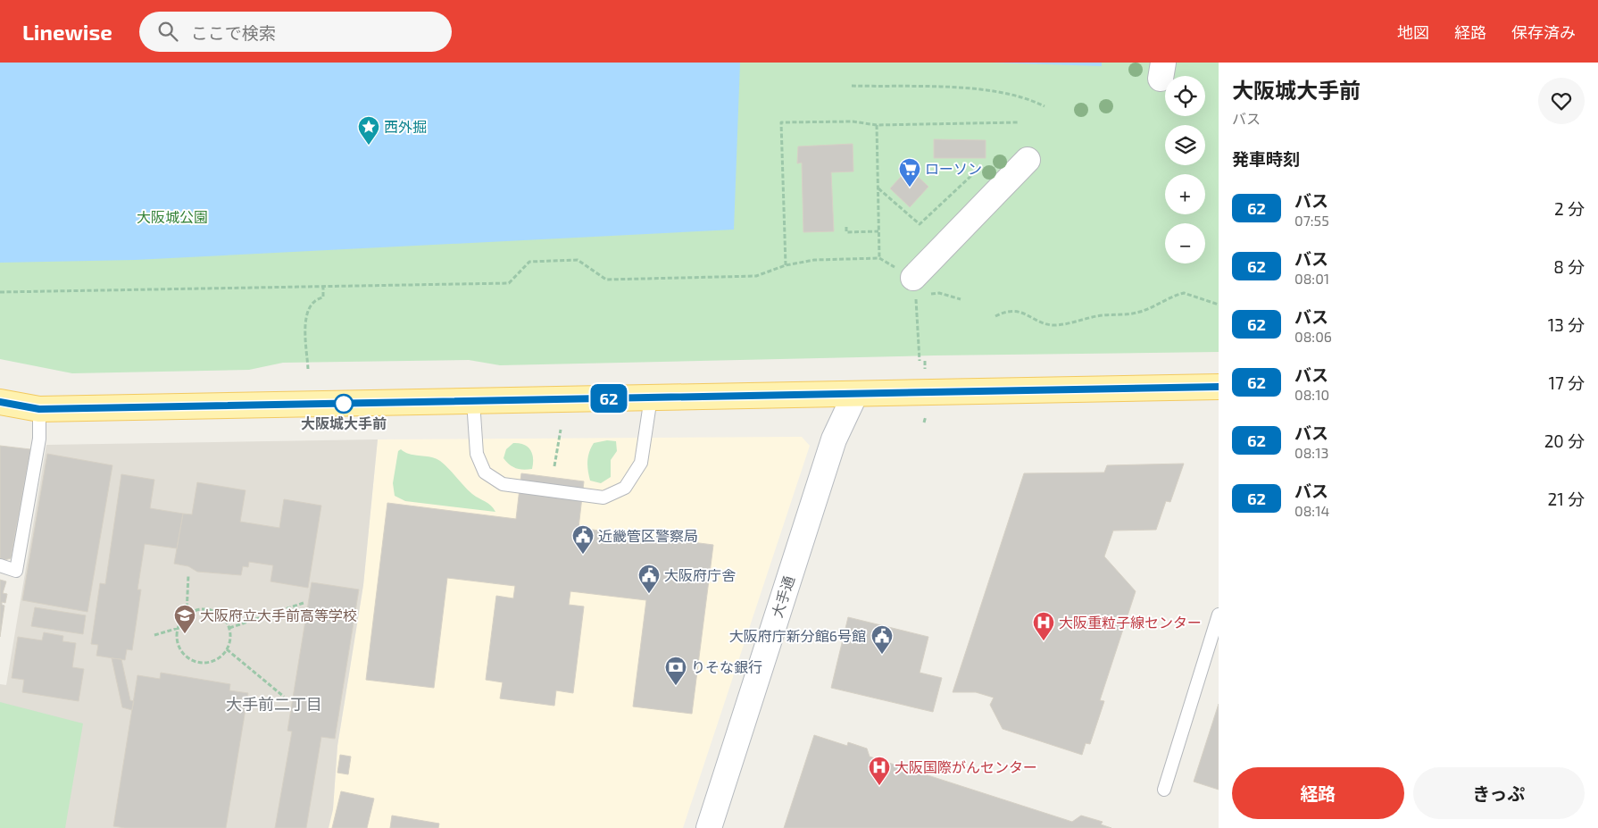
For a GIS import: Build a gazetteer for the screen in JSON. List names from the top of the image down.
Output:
{
  "streets": {
    "street": ["大手通"]
  },
  "districts": ["大手前二丁目"],
  "parks": ["大阪城公園"],
  "places": {
    "place": ["西外掘"],
    "supermarket": ["ローソン"],
    "other": ["大阪城大手前"],
    "public building": ["近畿管区警察局", "大阪府庁舎", "大阪府庁新分館6号館"],
    "school or university": ["大阪府立大手前高等学校"],
    "hospital": ["大阪重粒子線センター", "大阪国際がんセンター"],
    "bank": ["りそな銀行"]
  },
  "lines": ["bus line 62"],
  "page": {
    "header": "Linewise",
    "search": "ここで検索",
    "nav": ["地図", "経路", "保存済み"],
    "on_map": "62",
    "heading": [
      ["大阪城大手前", "バス"],
      "発車時刻"
    ],
    "map_buttons": ["+", "−"],
    "list": [
      {
        "mark": "62",
        "name": "バス",
        "note": "07:55",
        "value": "2 分"
      },
      {
        "mark": "62",
        "name": "バス",
        "note": "08:01",
        "value": "8 分"
      },
      {
        "mark": "62",
        "name": "バス",
        "note": "08:06",
        "value": "13 分"
      },
      {
        "mark": "62",
        "name": "バス",
        "note": "08:10",
        "value": "17 分"
      },
      {
        "mark": "62",
        "name": "バス",
        "note": "08:13",
        "value": "20 分"
      },
      {
        "mark": "62",
        "name": "バス",
        "note": "08:14",
        "value": "21 分"
      }
    ],
    "buttons": ["経路", "きっぷ"]
  }
}
